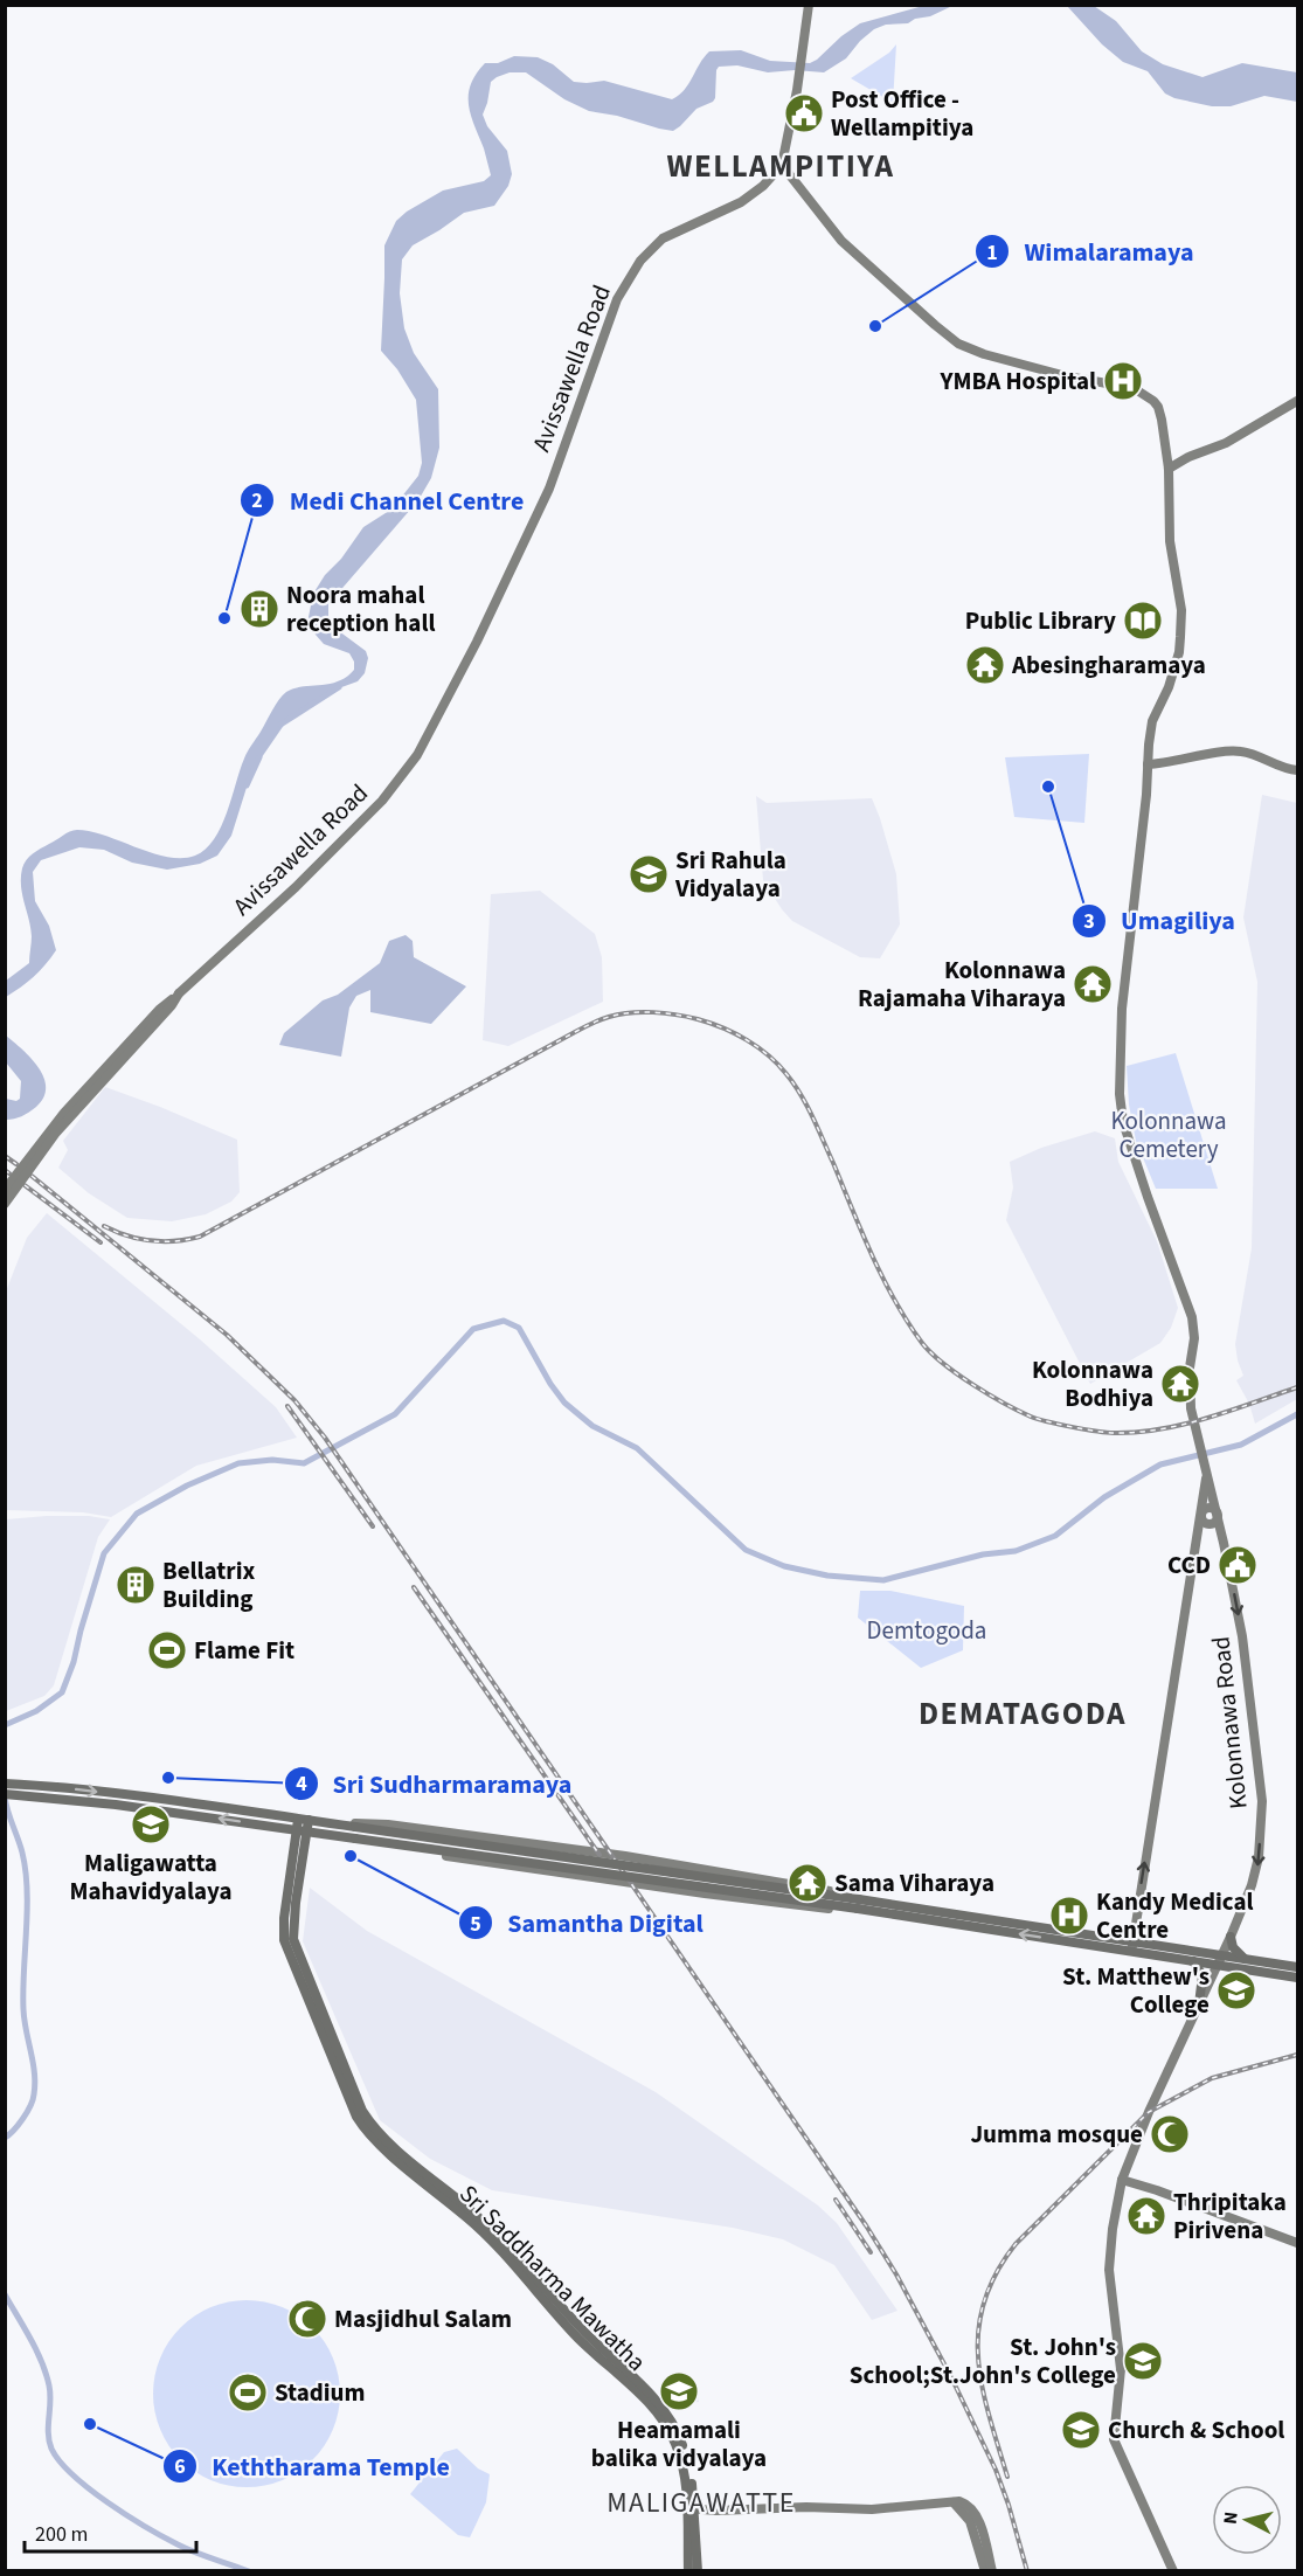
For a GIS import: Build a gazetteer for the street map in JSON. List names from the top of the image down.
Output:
{
  "streets": {
    "highway": ["Sri Saddharma Mawatha"],
    "main road": ["Avissawella Road", "Kolonnawa Road"]
  },
  "crossings": [
    ["Avissawella Road", "Kolonnawa Road"]
  ],
  "districts": ["WELLAMPITIYA", "DEMATAGODA", "MALIGAWATTE"],
  "parks": ["Kolonnawa Cemetery", "Demtogoda"],
  "places": {
    "public building": ["Post Office - Wellampitiya", "CCD"],
    "other": [
      "Wimalaramaya",
      "Medi Channel Centre",
      "Umagiliya",
      "Sri Sudharmaramaya",
      "Samantha Digital",
      "Keththarama Temple"
    ],
    "hospital": ["YMBA Hospital", "Kandy Medical Centre"],
    "building": ["Noora mahal reception hall", "Bellatrix Building"],
    "library": ["Public Library"],
    "temple": [
      "Abesingharamaya",
      "Kolonnawa Rajamaha Viharaya",
      "Kolonnawa Bodhiya",
      "Sama Viharaya",
      "Thripitaka Pirivena"
    ],
    "school or university": [
      "Sri Rahula Vidyalaya",
      "Maligawatta Mahavidyalaya",
      "St. Matthew's College",
      "St. John's School;St.John's College",
      "Heamamali balika vidyalaya",
      "Church & School"
    ],
    "sports": ["Flame Fit", "Stadium"],
    "mosque": ["Jumma mosque", "Masjidhul Salam"]
  },
  "scale_bar": "200 m",
  "north": "left"
}
